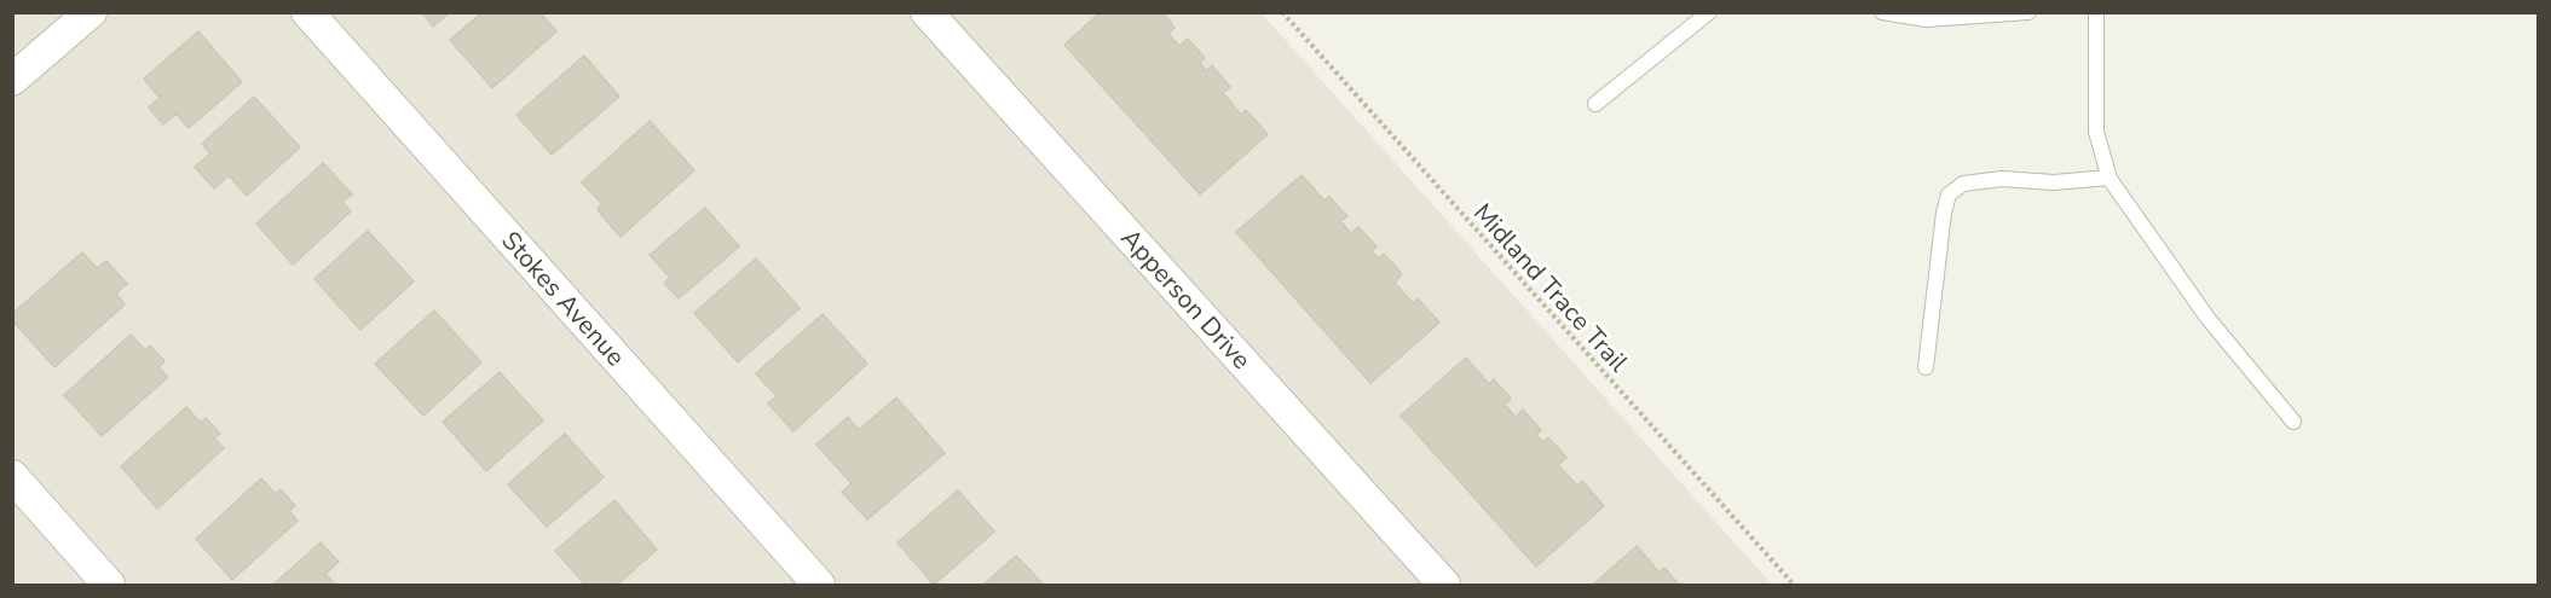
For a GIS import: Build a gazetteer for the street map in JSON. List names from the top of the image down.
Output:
{
  "streets": {
    "street": ["Stokes Avenue", "Apperson Drive"],
    "path": ["Midland Trace Trail"]
  }
}
